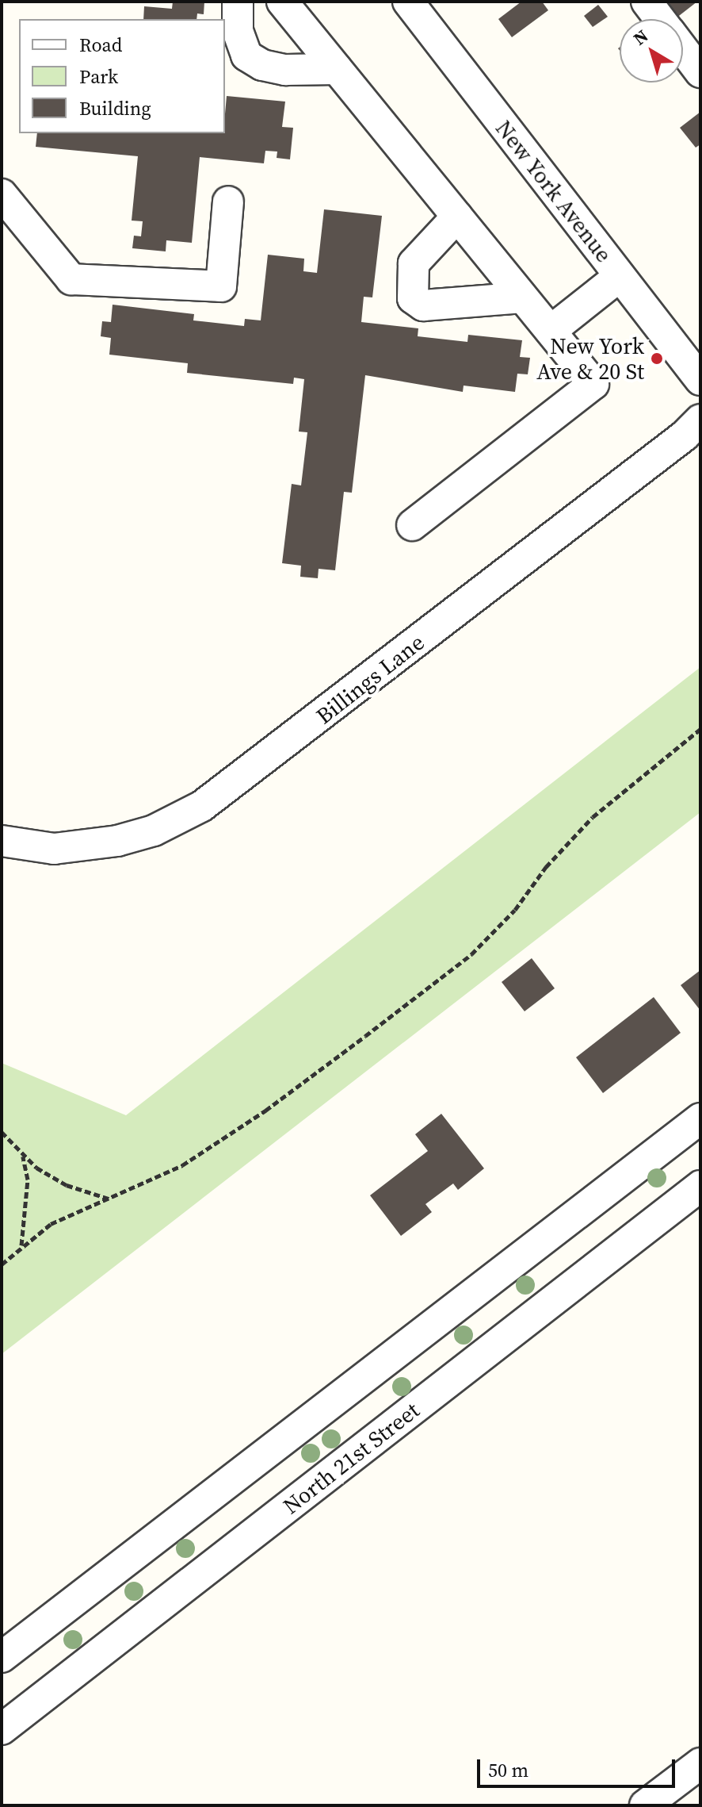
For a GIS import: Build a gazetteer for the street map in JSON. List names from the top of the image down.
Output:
{
  "streets": {
    "street": ["New York Avenue", "Billings Lane", "North 21st Street"]
  },
  "places": ["New York Ave & 20 St"],
  "legend": ["Road", "Park", "Building"],
  "scale_bar": "50 m",
  "north": "top left"
}
